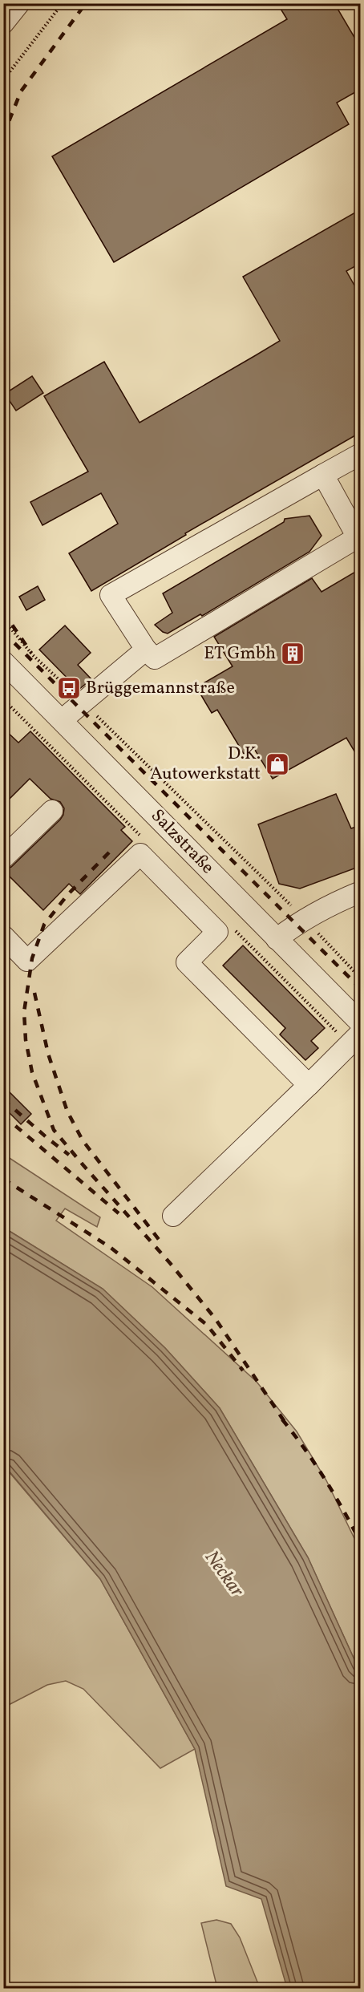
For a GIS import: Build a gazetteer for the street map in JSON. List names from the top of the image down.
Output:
{
  "streets": {
    "street": ["Salzstraße"]
  },
  "water": ["Neckar"],
  "places": {
    "building": ["ET Gmbh"],
    "bus stop": ["Brüggemannstraße"],
    "shop": ["D.K. Autowerkstatt"]
  }
}
